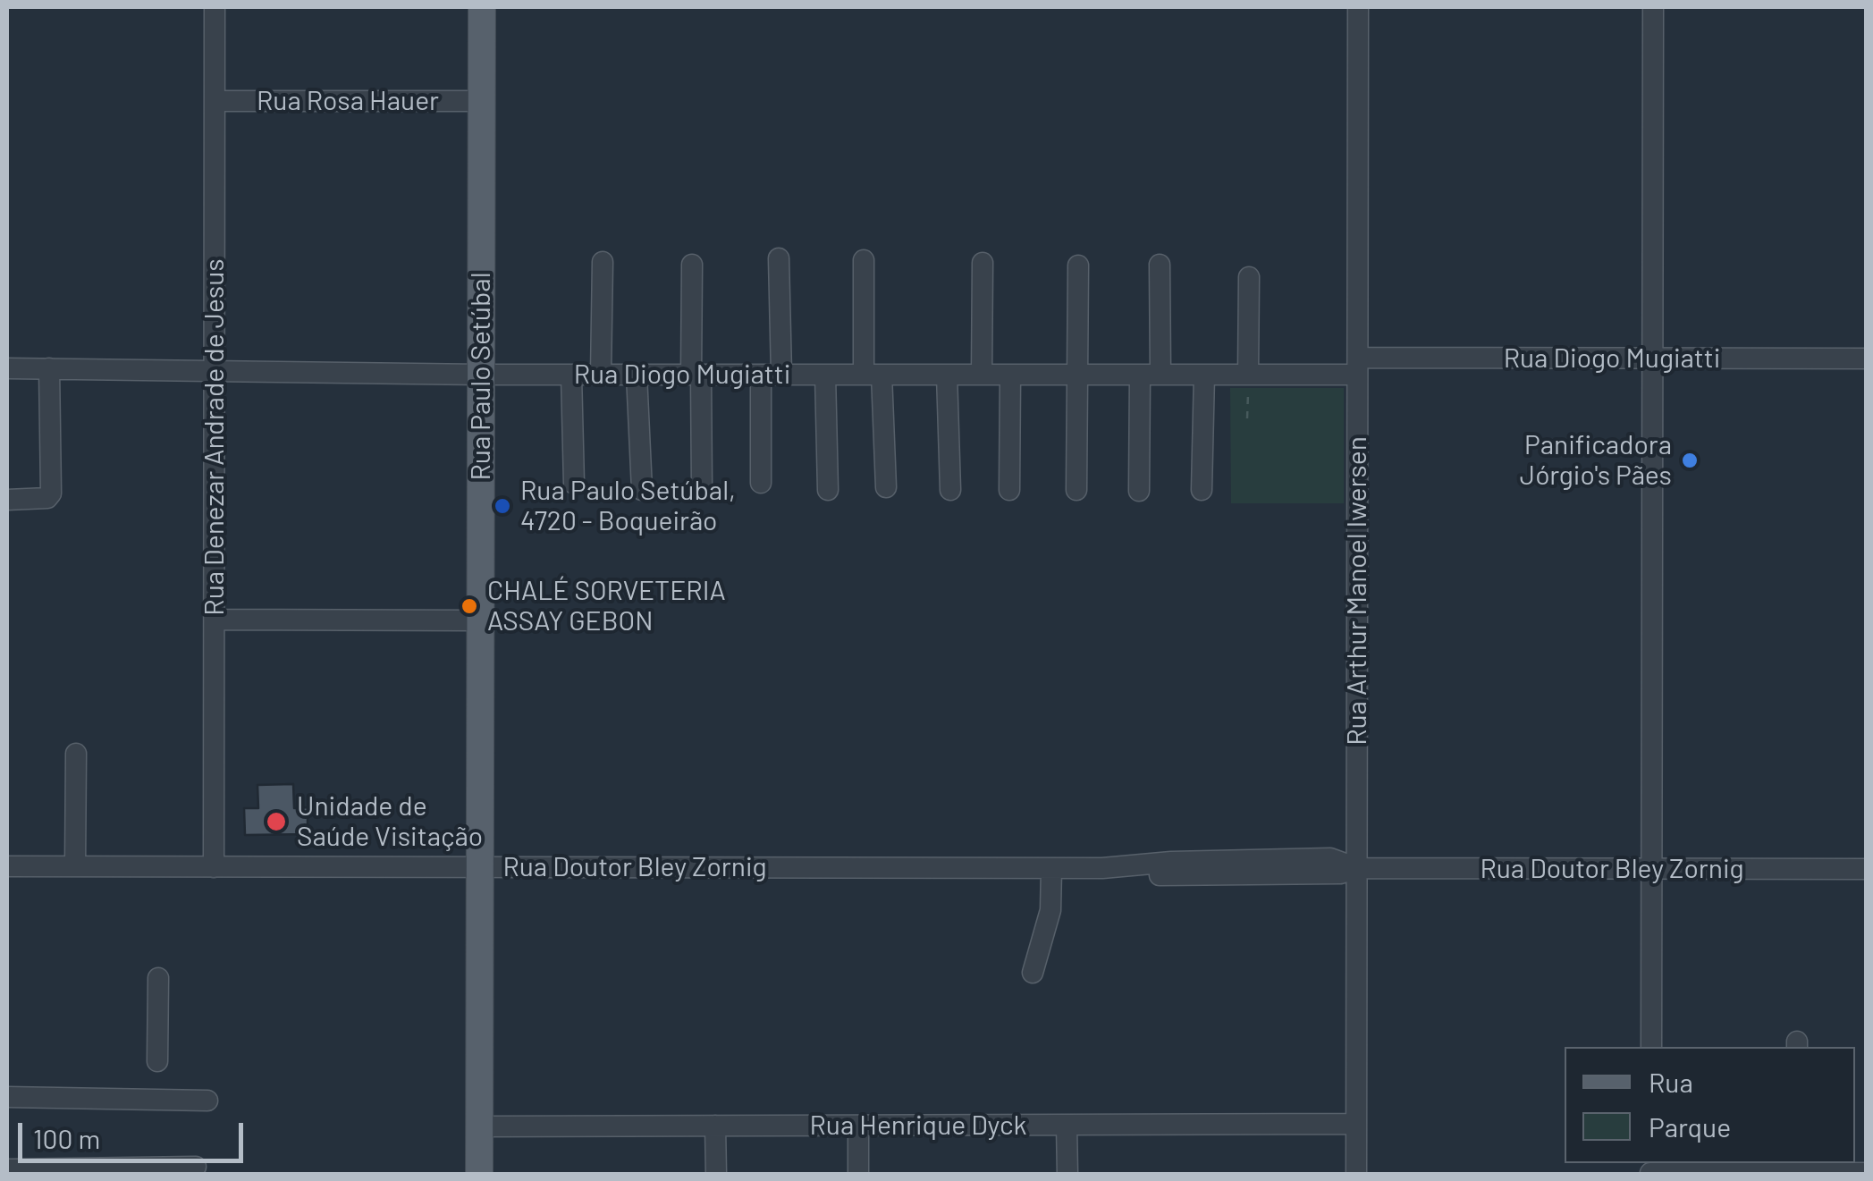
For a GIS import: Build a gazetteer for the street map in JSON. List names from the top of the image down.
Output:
{
  "streets": {
    "main road": ["Rua Paulo Setúbal"],
    "street": [
      "Rua Rosa Hauer",
      "Rua Diogo Mugiatti",
      "Rua Denezar Andrade de Jesus",
      "Rua Arthur Manoel Iwersen",
      "Rua Doutor Bley Zornig",
      "Rua Henrique Dyck"
    ]
  },
  "crossings": [
    ["Rua Rosa Hauer", "Rua Paulo Setúbal"],
    ["Rua Rosa Hauer", "Rua Denezar Andrade de Jesus"],
    ["Rua Diogo Mugiatti", "Rua Paulo Setúbal"],
    ["Rua Diogo Mugiatti", "Rua Denezar Andrade de Jesus"],
    ["Rua Diogo Mugiatti", "Rua Arthur Manoel Iwersen"],
    ["Rua Paulo Setúbal", "Rua Doutor Bley Zornig"],
    ["Rua Paulo Setúbal", "Rua Henrique Dyck"],
    ["Rua Denezar Andrade de Jesus", "Rua Doutor Bley Zornig"],
    ["Rua Arthur Manoel Iwersen", "Rua Doutor Bley Zornig"],
    ["Rua Arthur Manoel Iwersen", "Rua Henrique Dyck"]
  ],
  "places": [
    "Panificadora Jórgio's Pães",
    "Rua Paulo Setúbal, 4720 - Boqueirão",
    "CHALÉ SORVETERIA ASSAY GEBON",
    "Unidade de Saúde Visitação"
  ],
  "legend": ["Rua", "Parque"],
  "scale_bar": "100 m"
}
